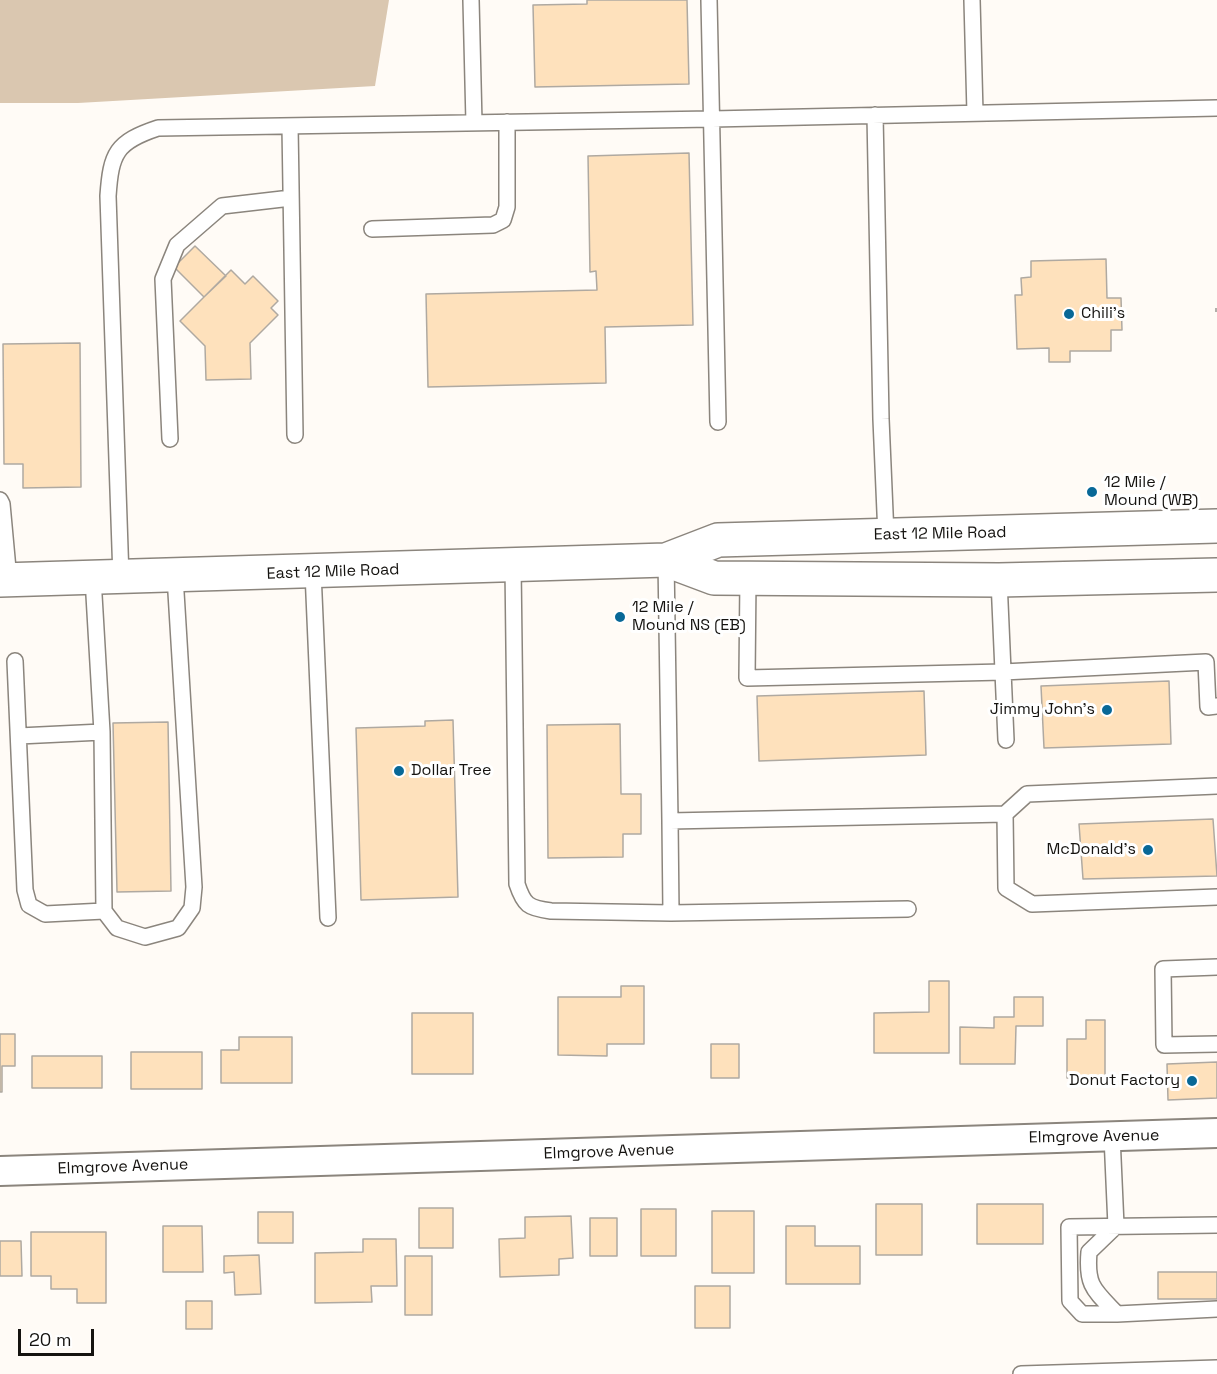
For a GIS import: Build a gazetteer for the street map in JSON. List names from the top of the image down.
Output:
{
  "streets": {
    "main road": ["East 12 Mile Road"],
    "street": ["Elmgrove Avenue"]
  },
  "places": [
    "Chili's",
    "12 Mile / Mound (WB)",
    "12 Mile / Mound NS (EB)",
    "Jimmy John's",
    "Dollar Tree",
    "McDonald's",
    "Donut Factory"
  ],
  "scale_bar": "20 m"
}
